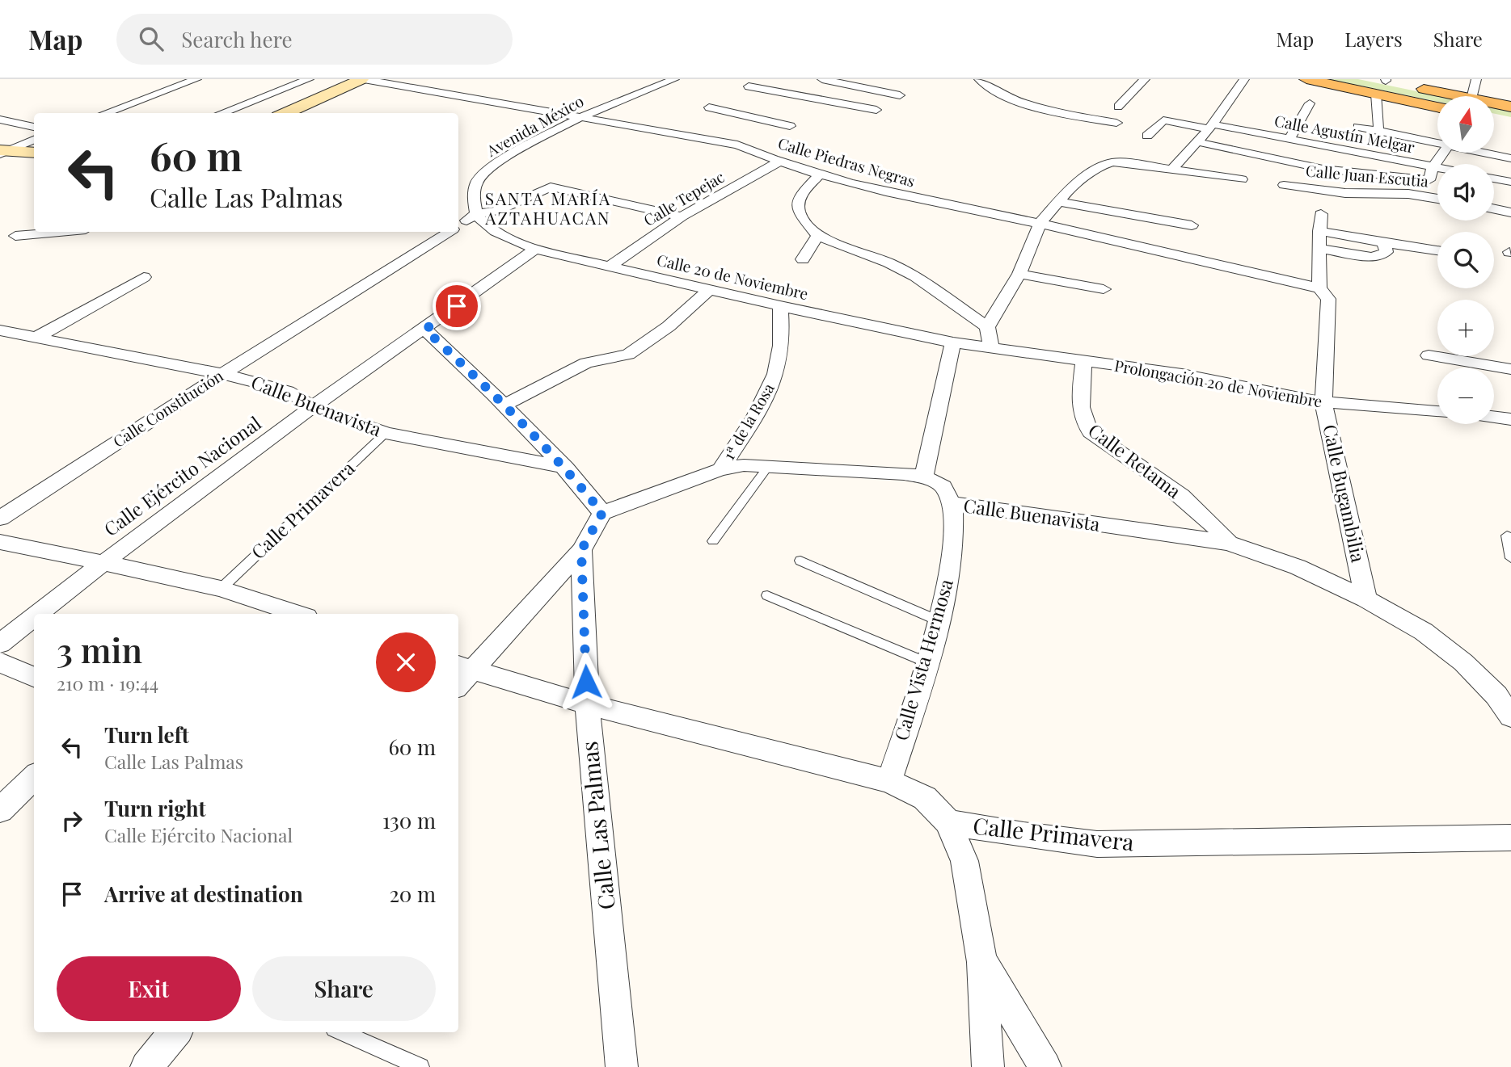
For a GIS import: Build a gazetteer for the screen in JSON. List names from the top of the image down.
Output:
{
  "streets": {
    "street": [
      "Avenida México",
      "Calle Agustín Melgar",
      "Calle Piedras Negras",
      "Calle Juan Escutia",
      "Calle Tepejac",
      "Calle 20 de Noviembre",
      "Prolongación 20 de Noviembre",
      "Calle Buenavista",
      "Calle Constitución",
      "1ª de la Rosa",
      "Calle Retama",
      "Calle Ejército Nacional",
      "Calle Bugambilia",
      "Calle Primavera",
      "Calle Vista Hermosa",
      "Calle Las Palmas"
    ]
  },
  "crossings": [
    ["Avenida México", "Calle Piedras Negras"],
    ["Avenida México", "Calle 20 de Noviembre"],
    ["Avenida México", "Calle Constitución"],
    ["Calle Piedras Negras", "Calle Tepejac"],
    ["Calle Piedras Negras", "Calle Bugambilia"],
    ["Calle Tepejac", "Calle 20 de Noviembre"],
    ["Calle Tepejac", "Calle Constitución"],
    ["Calle 20 de Noviembre", "Prolongación 20 de Noviembre"],
    ["Calle 20 de Noviembre", "Calle Constitución"],
    ["Calle 20 de Noviembre", "1ª de la Rosa"],
    ["Calle 20 de Noviembre", "Calle Ejército Nacional"],
    ["Prolongación 20 de Noviembre", "Calle Retama"],
    ["Prolongación 20 de Noviembre", "Calle Bugambilia"],
    ["Calle Buenavista", "Calle Constitución"],
    ["Calle Buenavista", "1ª de la Rosa"],
    ["Calle Buenavista", "Calle Retama"],
    ["Calle Buenavista", "Calle Ejército Nacional"],
    ["Calle Buenavista", "Calle Bugambilia"],
    ["Calle Buenavista", "Calle Primavera"],
    ["Calle Buenavista", "Calle Vista Hermosa"],
    ["Calle Primavera", "Calle Vista Hermosa"],
    ["Calle Primavera", "Calle Las Palmas"]
  ],
  "districts": ["SANTA MARÍA AZTAHUACAN"],
  "north": "top",
  "page": {
    "header": "Map",
    "search": "Search here",
    "nav": ["Map", "Layers", "Share"],
    "map_buttons": ["+", "−"],
    "turn": ["60 m", "Calle Las Palmas"],
    "heading": ["3 min", "210 m · 19:44"],
    "list": [
      {
        "name": "Turn left",
        "note": "Calle Las Palmas",
        "value": "60 m"
      },
      {
        "name": "Turn right",
        "note": "Calle Ejército Nacional",
        "value": "130 m"
      },
      {
        "name": "Arrive at destination",
        "value": "20 m"
      }
    ],
    "buttons": ["Exit", "Share"]
  }
}
